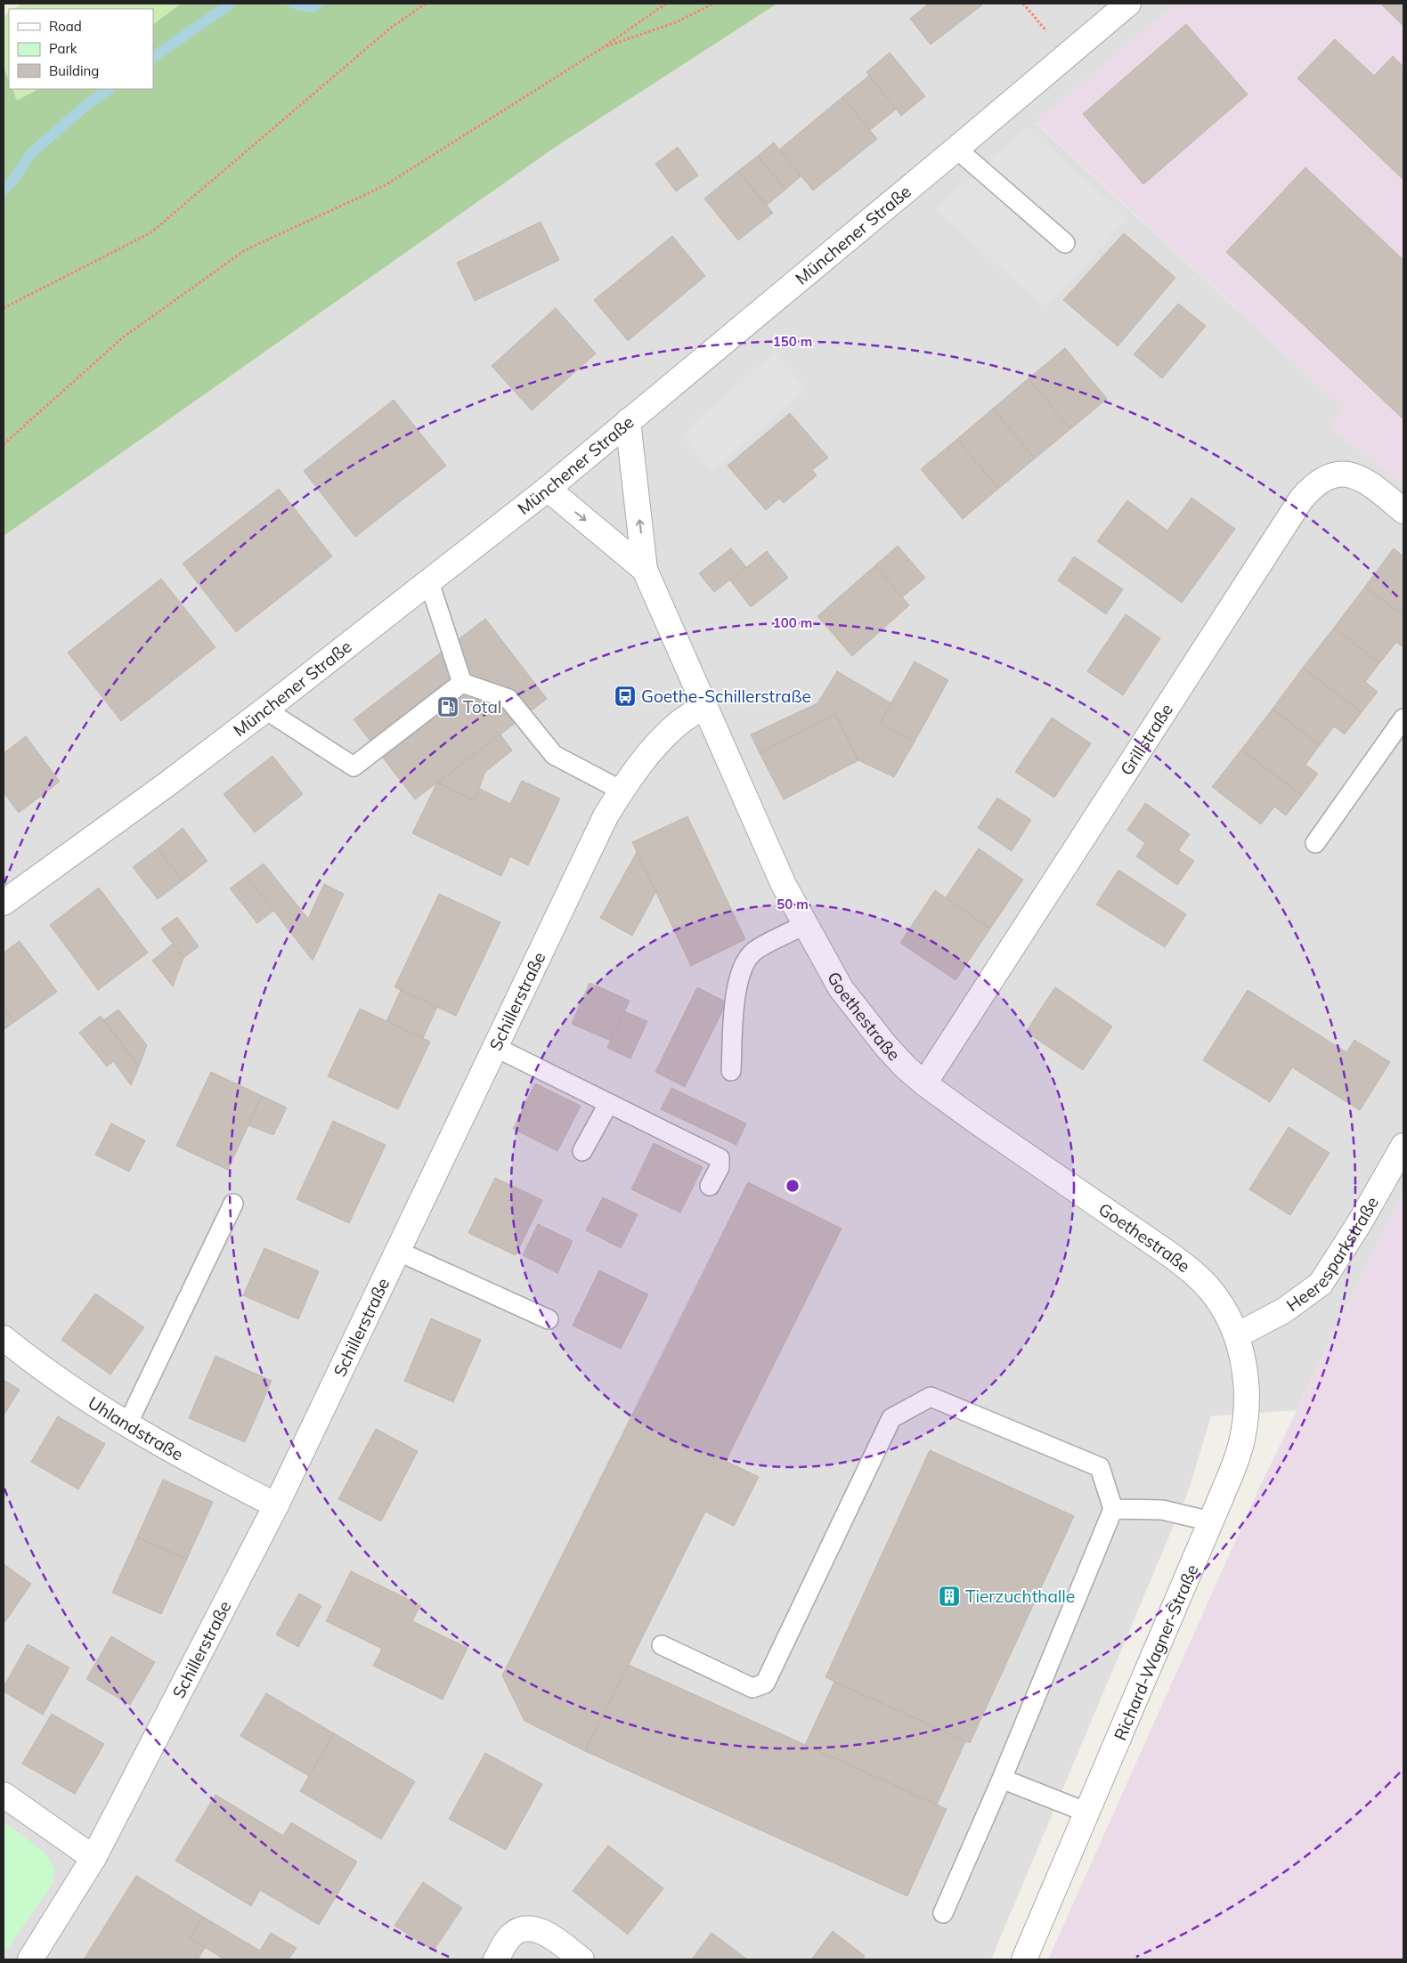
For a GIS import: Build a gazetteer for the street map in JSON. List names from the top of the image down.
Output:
{
  "streets": {
    "street": [
      "Münchener Straße",
      "Grillstraße",
      "Schillerstraße",
      "Goethestraße",
      "Heeresparkstraße",
      "Uhlandstraße",
      "Richard-Wagner-Straße"
    ]
  },
  "crossings": [
    ["Münchener Straße", "Goethestraße"],
    ["Grillstraße", "Goethestraße"],
    ["Schillerstraße", "Goethestraße"],
    ["Schillerstraße", "Uhlandstraße"],
    ["Goethestraße", "Heeresparkstraße"],
    ["Goethestraße", "Richard-Wagner-Straße"],
    ["Heeresparkstraße", "Richard-Wagner-Straße"]
  ],
  "places": {
    "bus stop": ["Goethe-Schillerstraße"],
    "fuel station": ["Total"],
    "building": ["Tierzuchthalle"]
  },
  "legend": ["Road", "Park", "Building"],
  "rings": ["150 m", "100 m", "50 m"]
}
